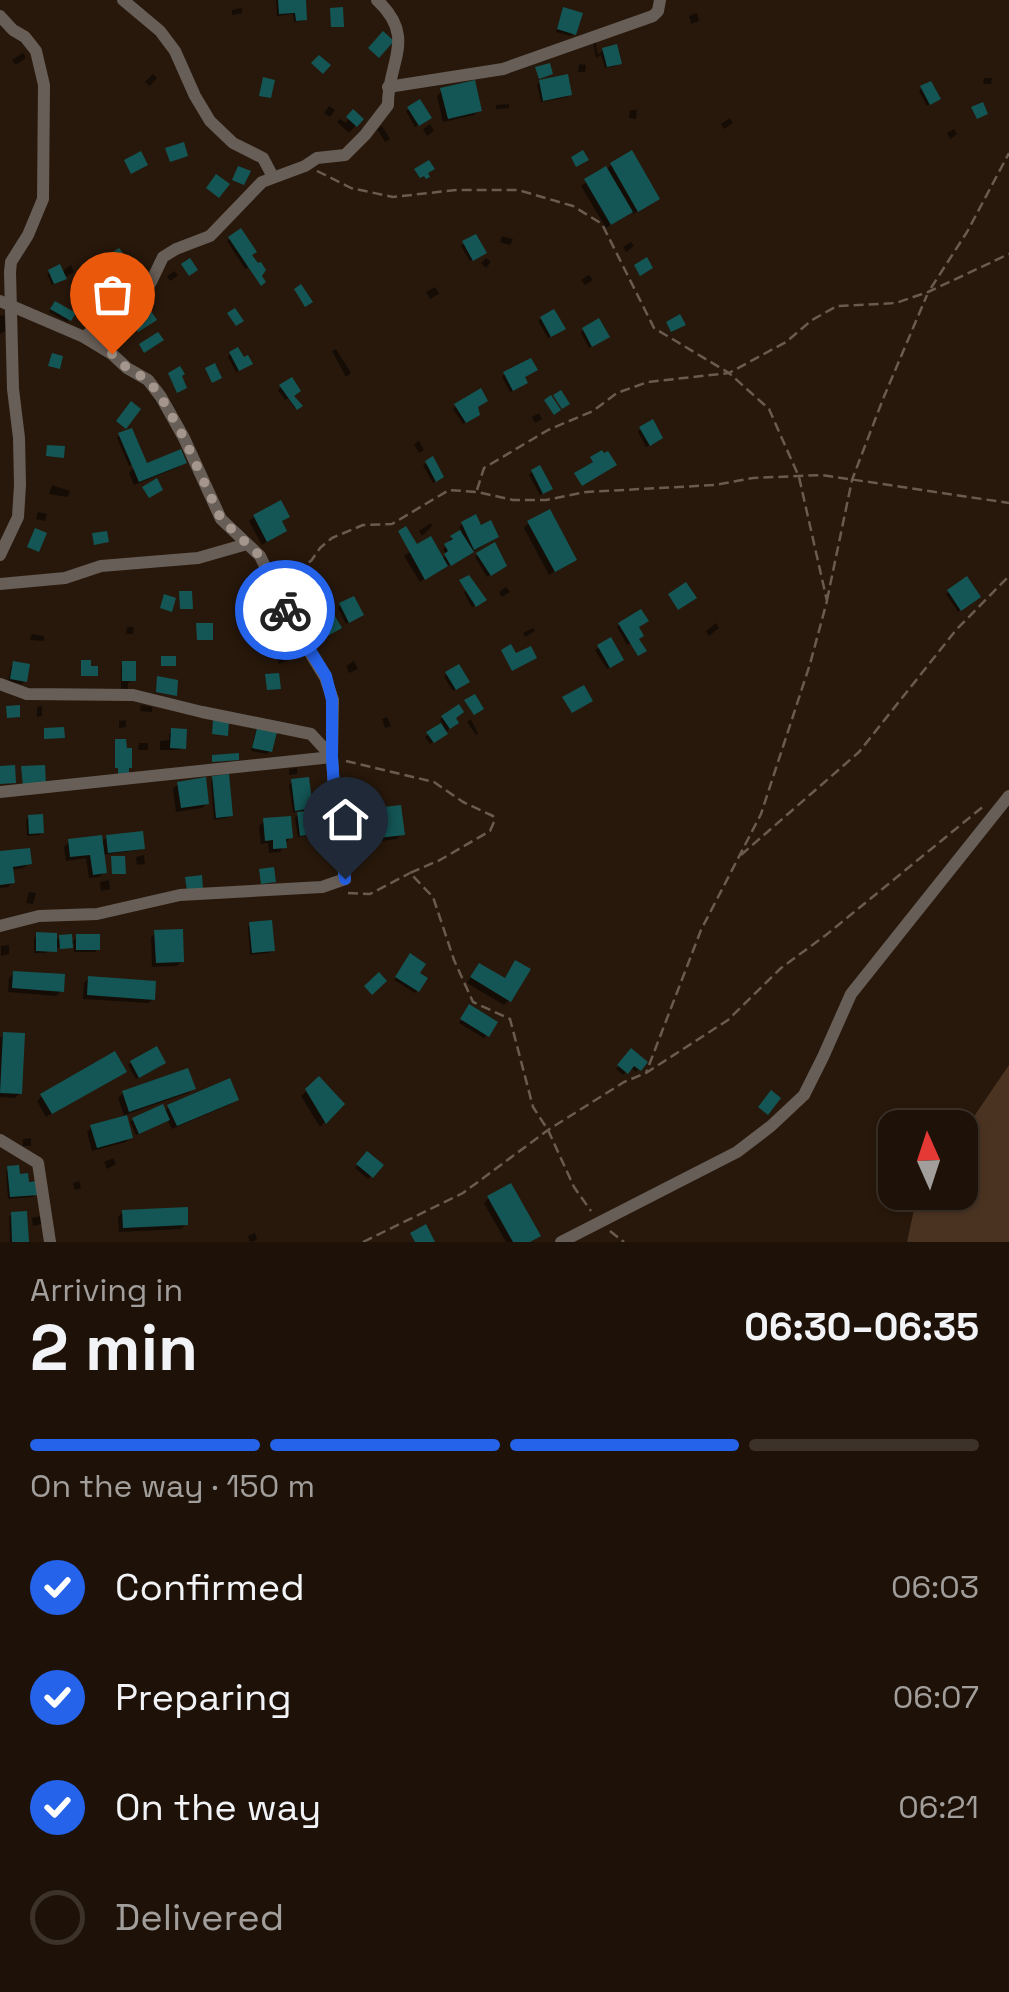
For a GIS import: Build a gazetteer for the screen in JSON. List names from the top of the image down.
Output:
{
  "north": "top",
  "page": {
    "heading": ["2 min", "Arriving in", "06:30–06:35"],
    "bar": "On the way · 150 m",
    "list": [
      ["Confirmed", "06:03"],
      ["Preparing", "06:07"],
      ["On the way", "06:21"],
      "Delivered"
    ]
  }
}
